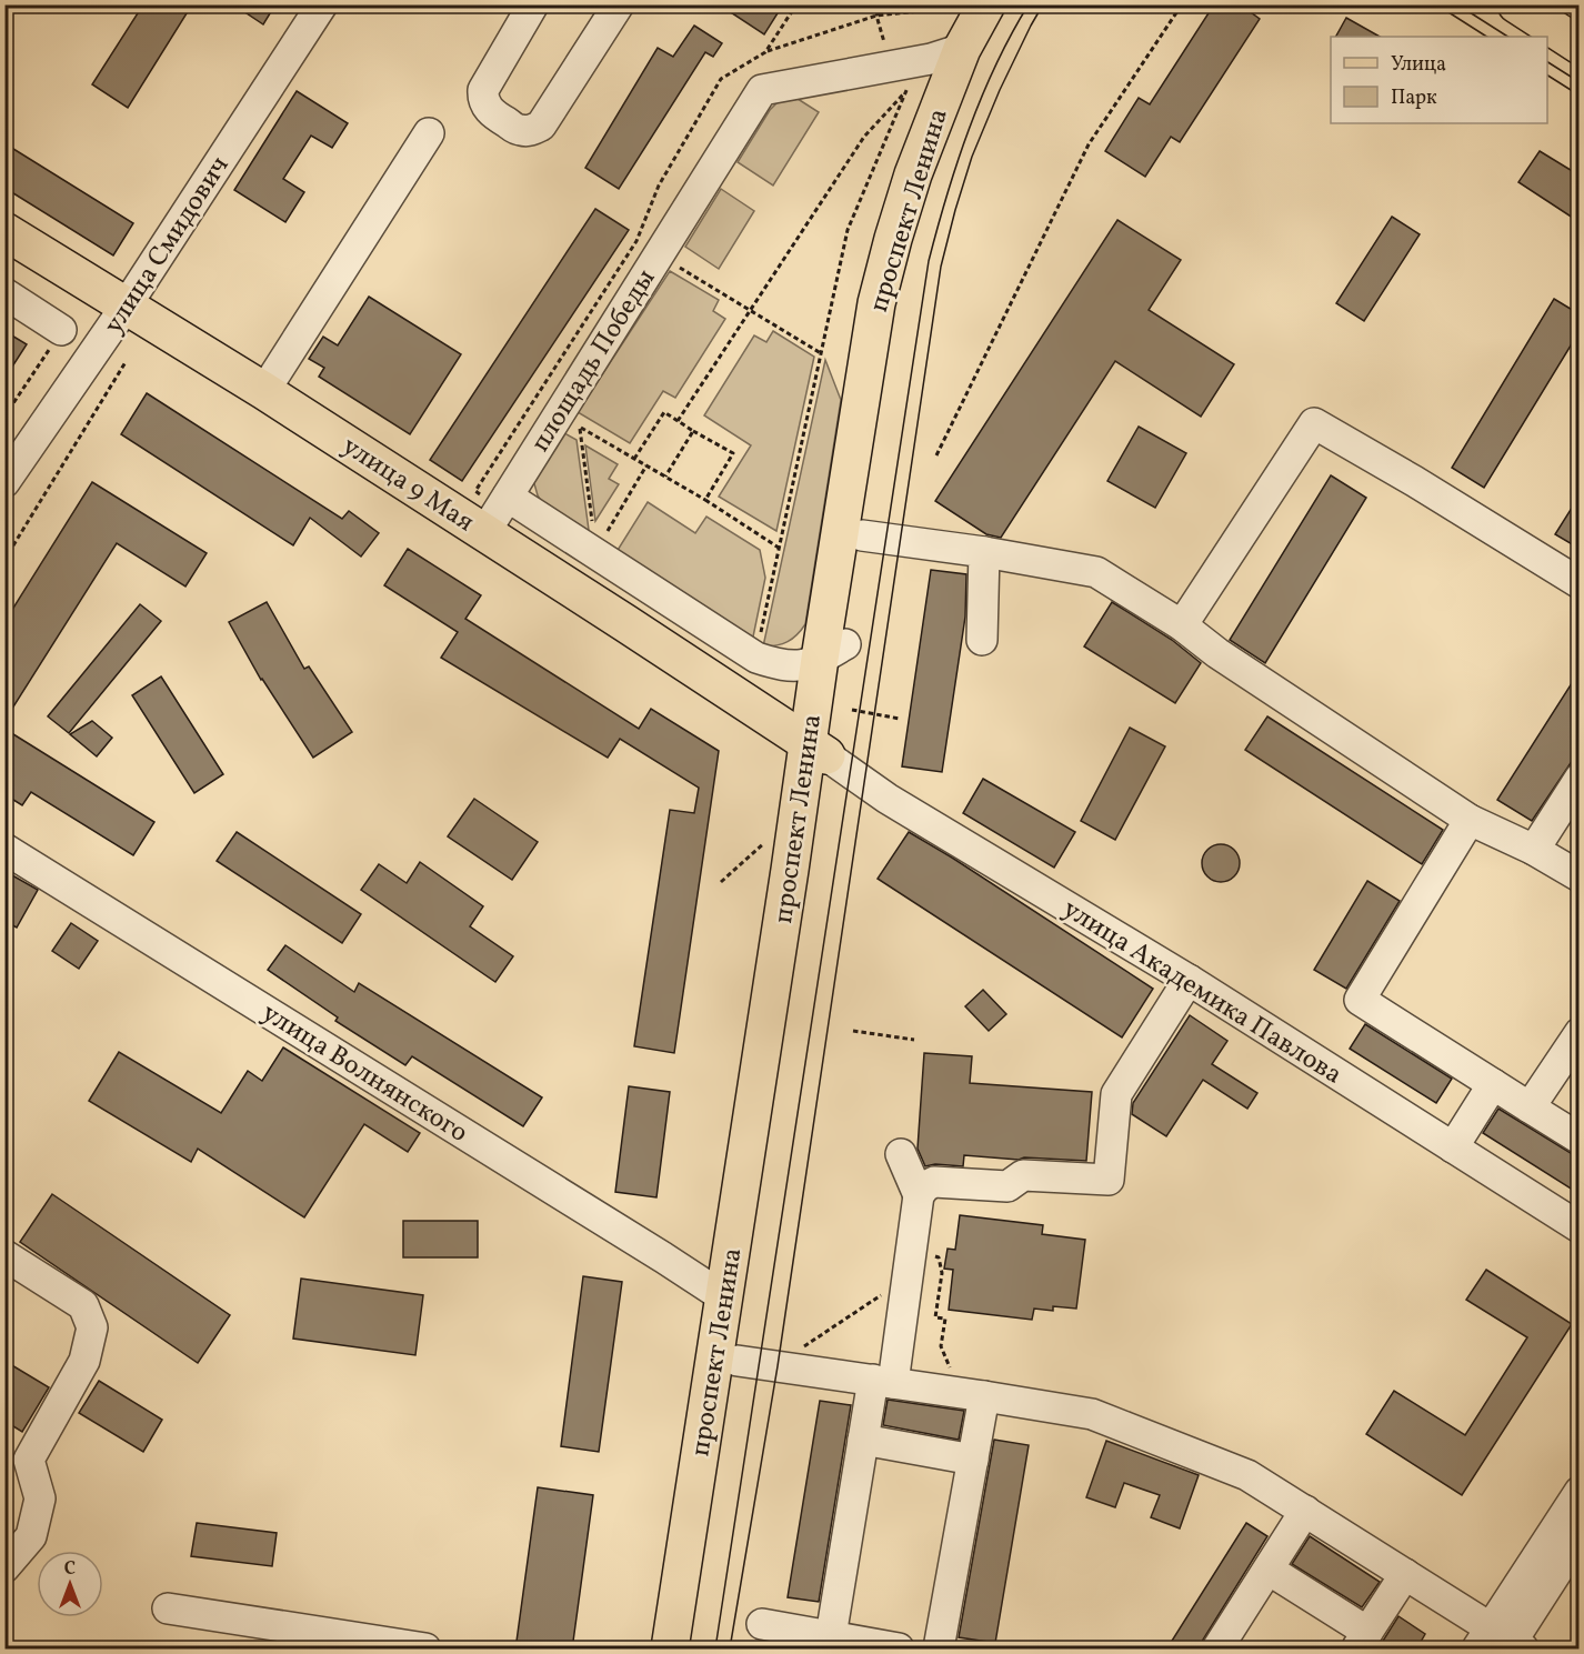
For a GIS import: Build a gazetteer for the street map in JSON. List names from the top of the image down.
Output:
{
  "streets": {
    "main road": ["проспект Ленина", "улица 9 Мая"],
    "street": [
      "улица Смидович",
      "площадь Победы",
      "улица Академика Павлова",
      "улица Волнянского"
    ]
  },
  "crossings": [
    ["проспект Ленина", "площадь Победы"],
    ["проспект Ленина", "улица 9 Мая"],
    ["проспект Ленина", "улица Академика Павлова"],
    ["проспект Ленина", "улица Волнянского"],
    ["улица Смидович", "улица 9 Мая"],
    ["площадь Победы", "улица 9 Мая"],
    ["улица 9 Мая", "улица Академика Павлова"]
  ],
  "legend": ["Улица", "Парк"],
  "north": "top"
}
